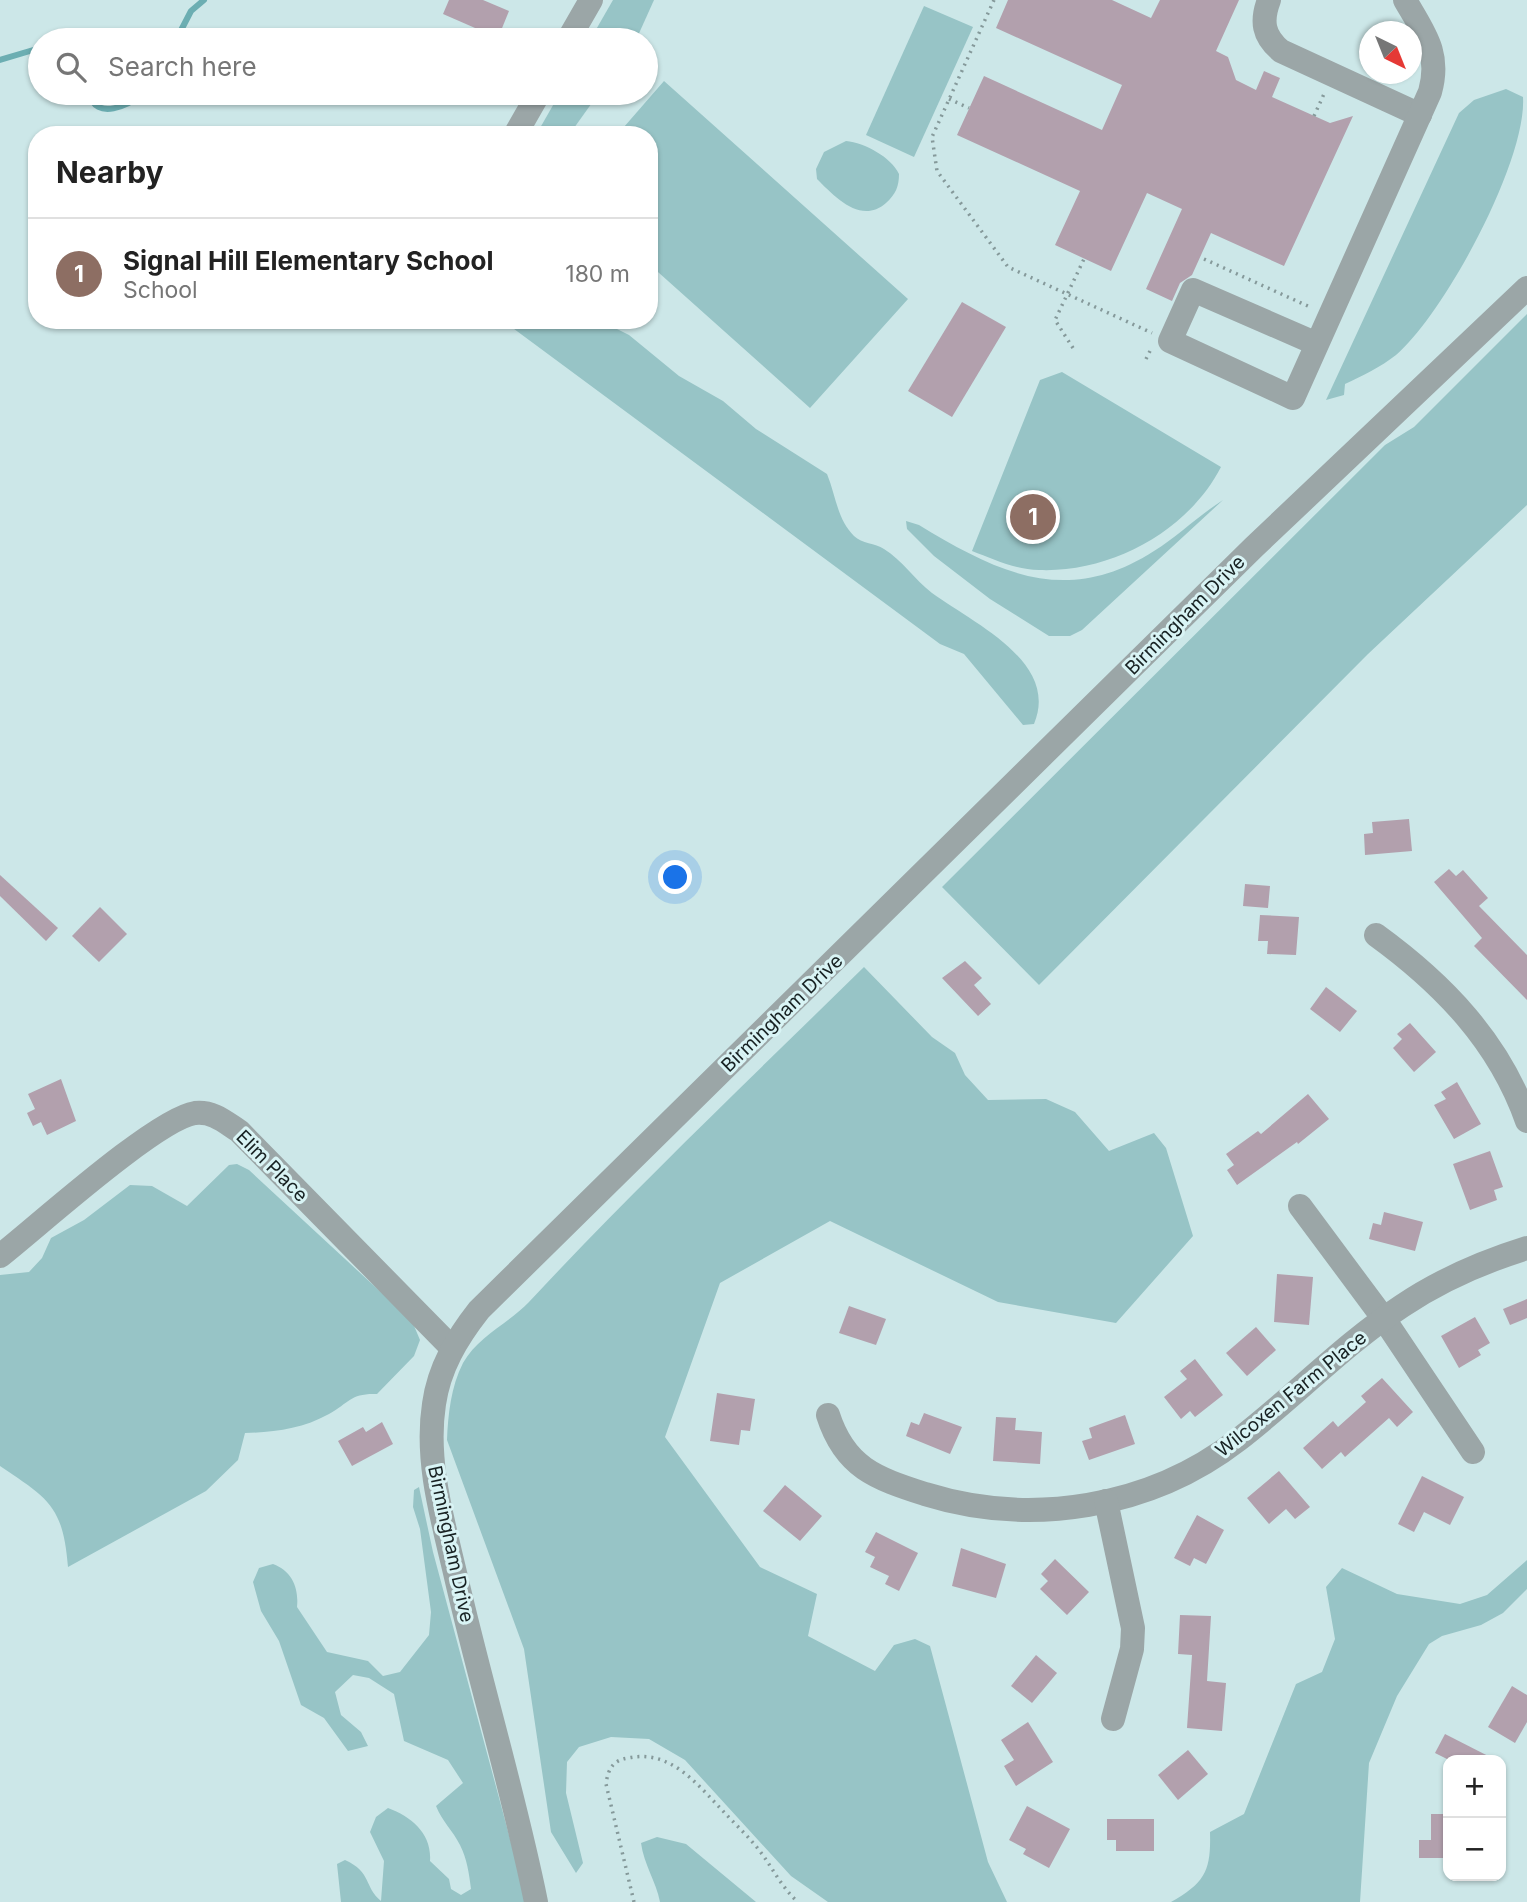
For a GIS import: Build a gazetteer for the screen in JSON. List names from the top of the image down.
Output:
{
  "streets": {
    "street": ["Birmingham Drive", "Elim Place", "Wilcoxen Farm Place"]
  },
  "crossings": [
    ["Birmingham Drive", "Elim Place"]
  ],
  "north": "bottom right",
  "page": {
    "search": "Search here",
    "heading": "Nearby",
    "list": [
      {
        "mark": "1",
        "name": "Signal Hill Elementary School",
        "note": "School",
        "value": "180 m"
      }
    ],
    "pins": "1",
    "map_buttons": ["+", "−"]
  }
}
